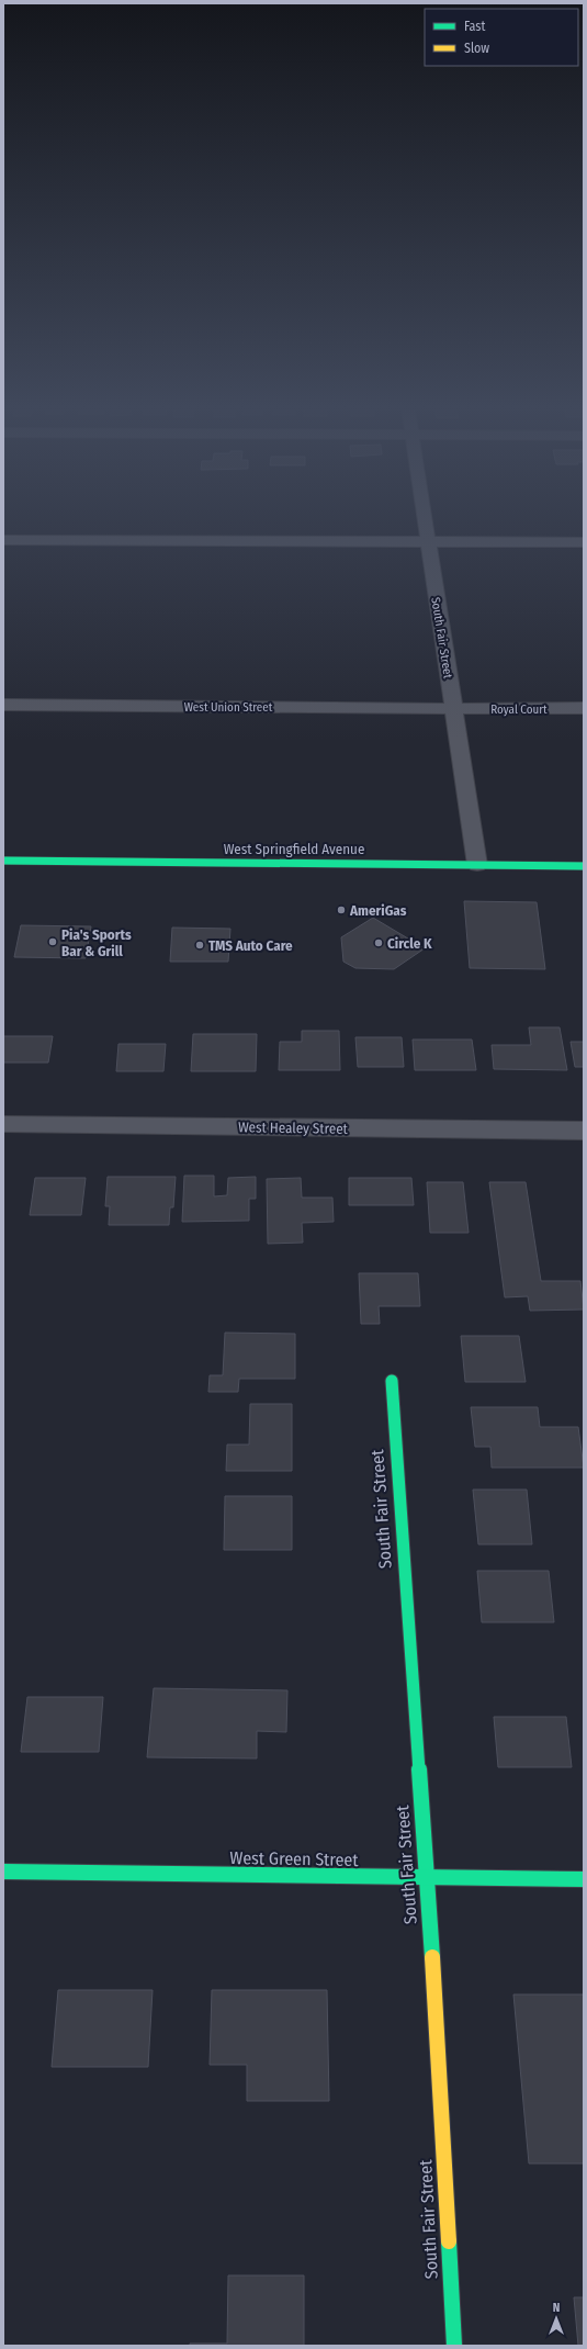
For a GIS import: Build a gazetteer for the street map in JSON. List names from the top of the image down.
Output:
{
  "streets": {
    "street": [
      "South Fair Street",
      "West Union Street",
      "Royal Court",
      "West Springfield Avenue",
      "West Healey Street",
      "West Green Street"
    ]
  },
  "crossings": [
    ["South Fair Street", "West Union Street"],
    ["South Fair Street", "Royal Court"],
    ["South Fair Street", "West Springfield Avenue"],
    ["South Fair Street", "West Green Street"],
    ["West Union Street", "Royal Court"]
  ],
  "places": [
    "AmeriGas",
    "Pia's Sports Bar & Grill",
    "Circle K",
    "TMS Auto Care"
  ],
  "legend": ["Fast", "Slow"],
  "north": "top"
}
